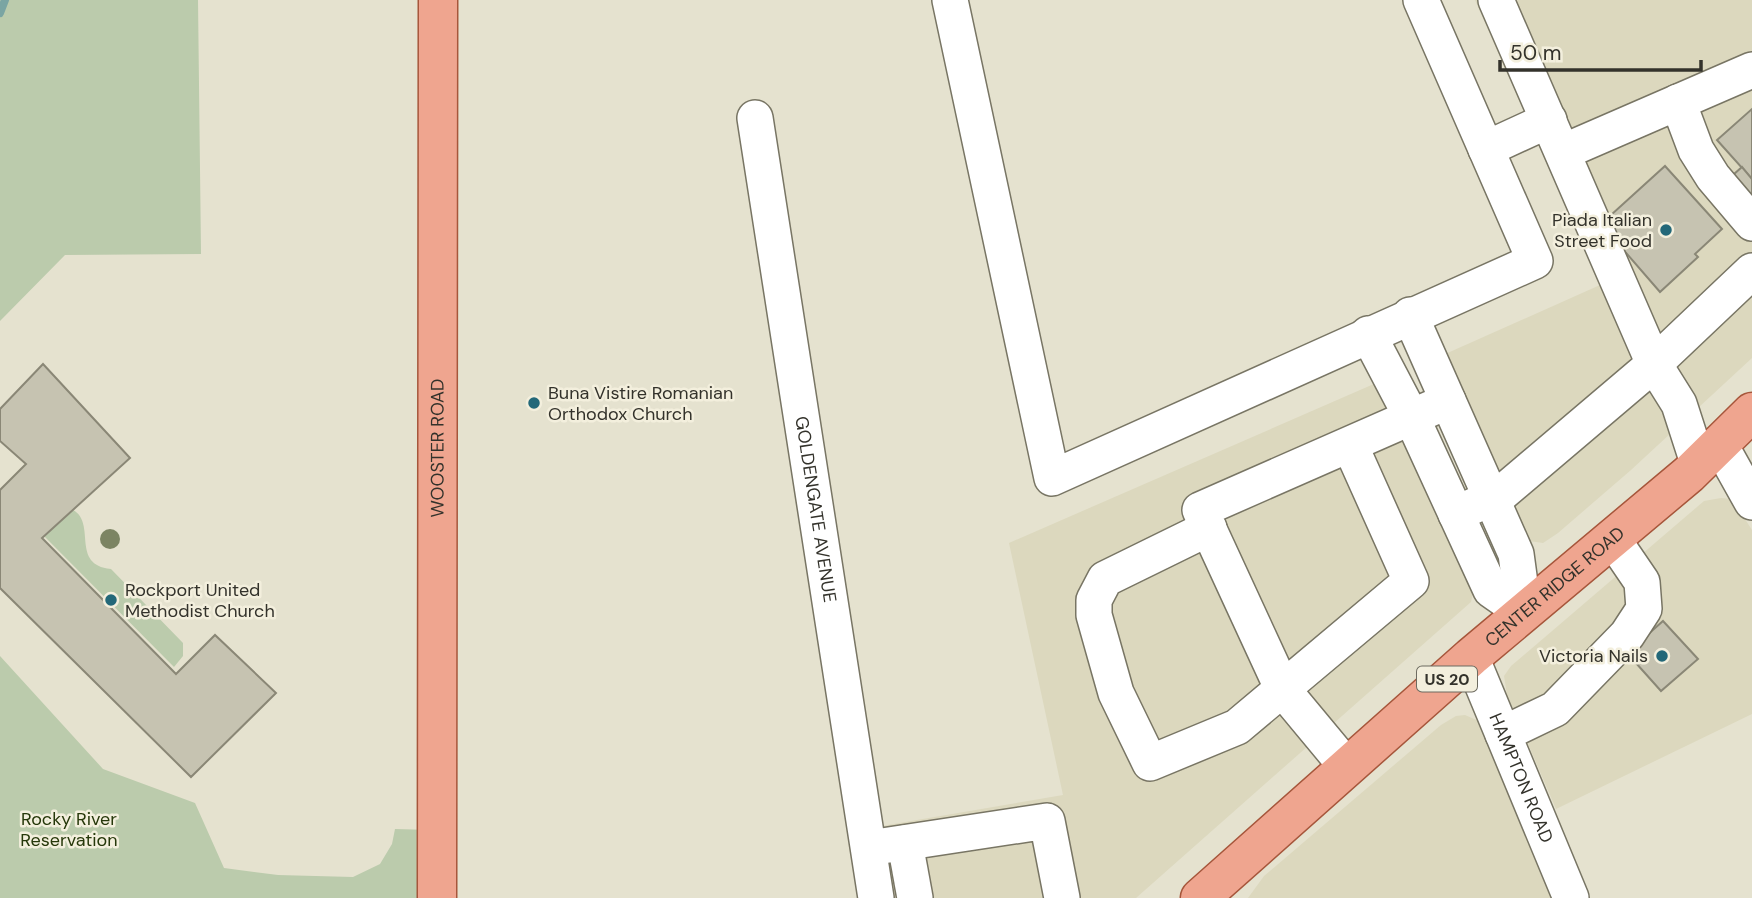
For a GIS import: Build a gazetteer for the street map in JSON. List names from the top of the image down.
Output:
{
  "streets": {
    "main road": ["WOOSTER ROAD", "CENTER RIDGE ROAD", "US 20"],
    "street": ["GOLDENGATE AVENUE", "HAMPTON ROAD"]
  },
  "crossings": [
    ["CENTER RIDGE ROAD", "HAMPTON ROAD"]
  ],
  "parks": ["Rocky River Reservation"],
  "places": [
    "Piada Italian Street Food",
    "Buna Vistire Romanian Orthodox Church",
    "Rockport United Methodist Church",
    "Victoria Nails"
  ],
  "scale_bar": "50 m"
}
